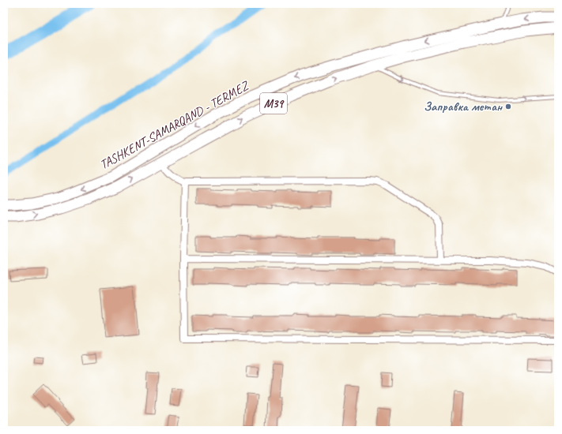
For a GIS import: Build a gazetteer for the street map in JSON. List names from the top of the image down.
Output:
{
  "streets": {
    "highway": ["M39", "TASHKENT-SAMARQAND - TERMEZ"]
  },
  "places": ["Заправка метан"]
}
